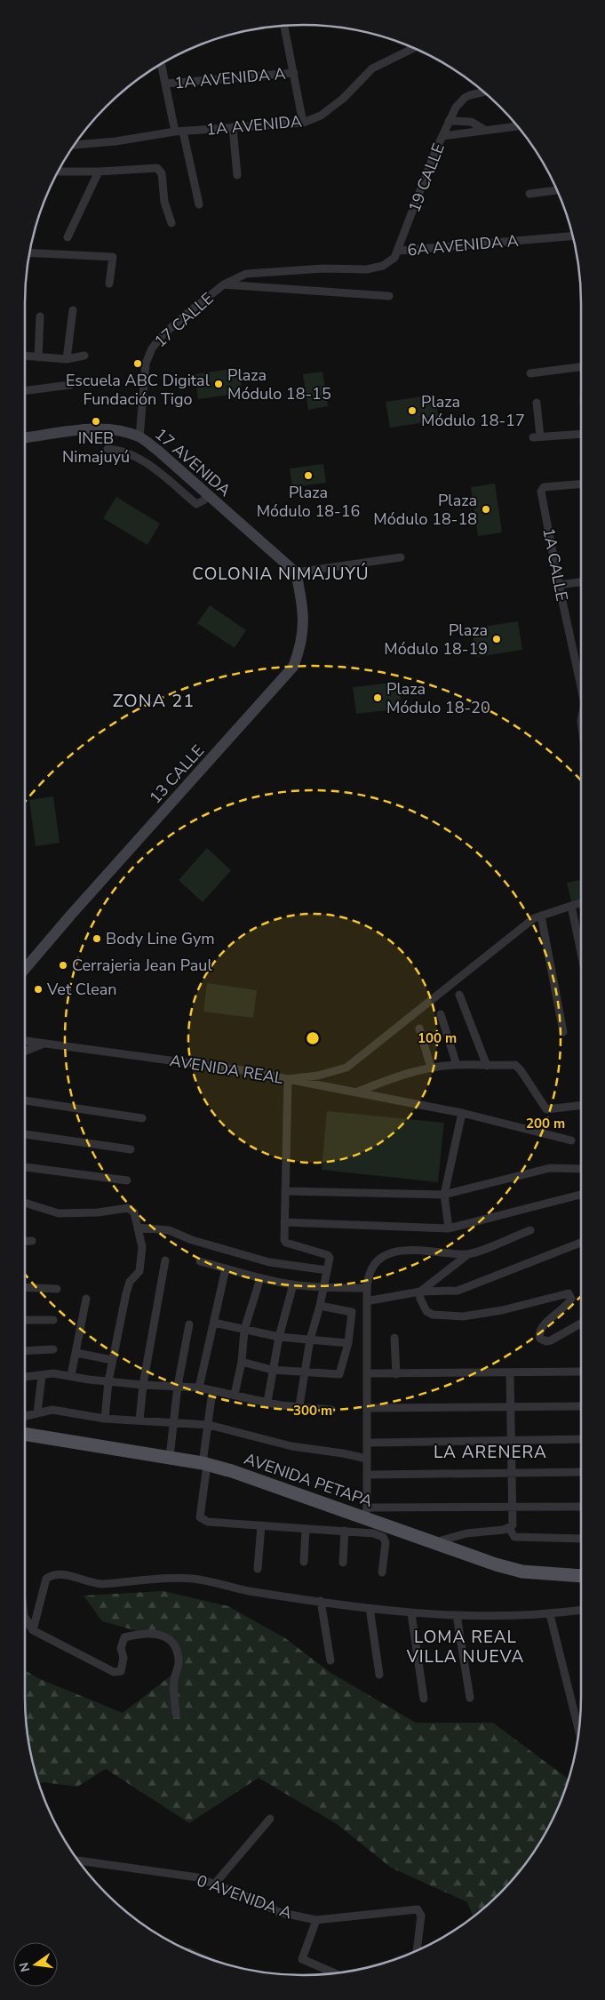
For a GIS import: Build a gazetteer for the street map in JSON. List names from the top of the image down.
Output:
{
  "streets": {
    "main road": ["AVENIDA PETAPA"],
    "street": [
      "1A AVENIDA A",
      "1A AVENIDA",
      "19 CALLE",
      "6A AVENIDA A",
      "17 CALLE",
      "17 AVENIDA",
      "1A CALLE",
      "13 CALLE",
      "AVENIDA REAL",
      "0 AVENIDA A"
    ]
  },
  "crossings": [
    ["19 CALLE", "6A AVENIDA A"],
    ["6A AVENIDA A", "17 CALLE"],
    ["17 CALLE", "17 AVENIDA"],
    ["17 AVENIDA", "13 CALLE"]
  ],
  "districts": [
    "COLONIA NIMAJUYÚ",
    "ZONA 21",
    "LA ARENERA",
    "LOMA REAL VILLA NUEVA"
  ],
  "places": [
    "Escuela ABC Digital Fundación Tigo",
    "Plaza Módulo 18-15",
    "Plaza Módulo 18-17",
    "INEB Nimajuyú",
    "Plaza Módulo 18-16",
    "Plaza Módulo 18-18",
    "Plaza Módulo 18-19",
    "Plaza Módulo 18-20",
    "Body Line Gym",
    "Cerrajeria Jean Paul",
    "Vet Clean"
  ],
  "north": "left",
  "rings": ["100 m", "200 m", "300 m"]
}
